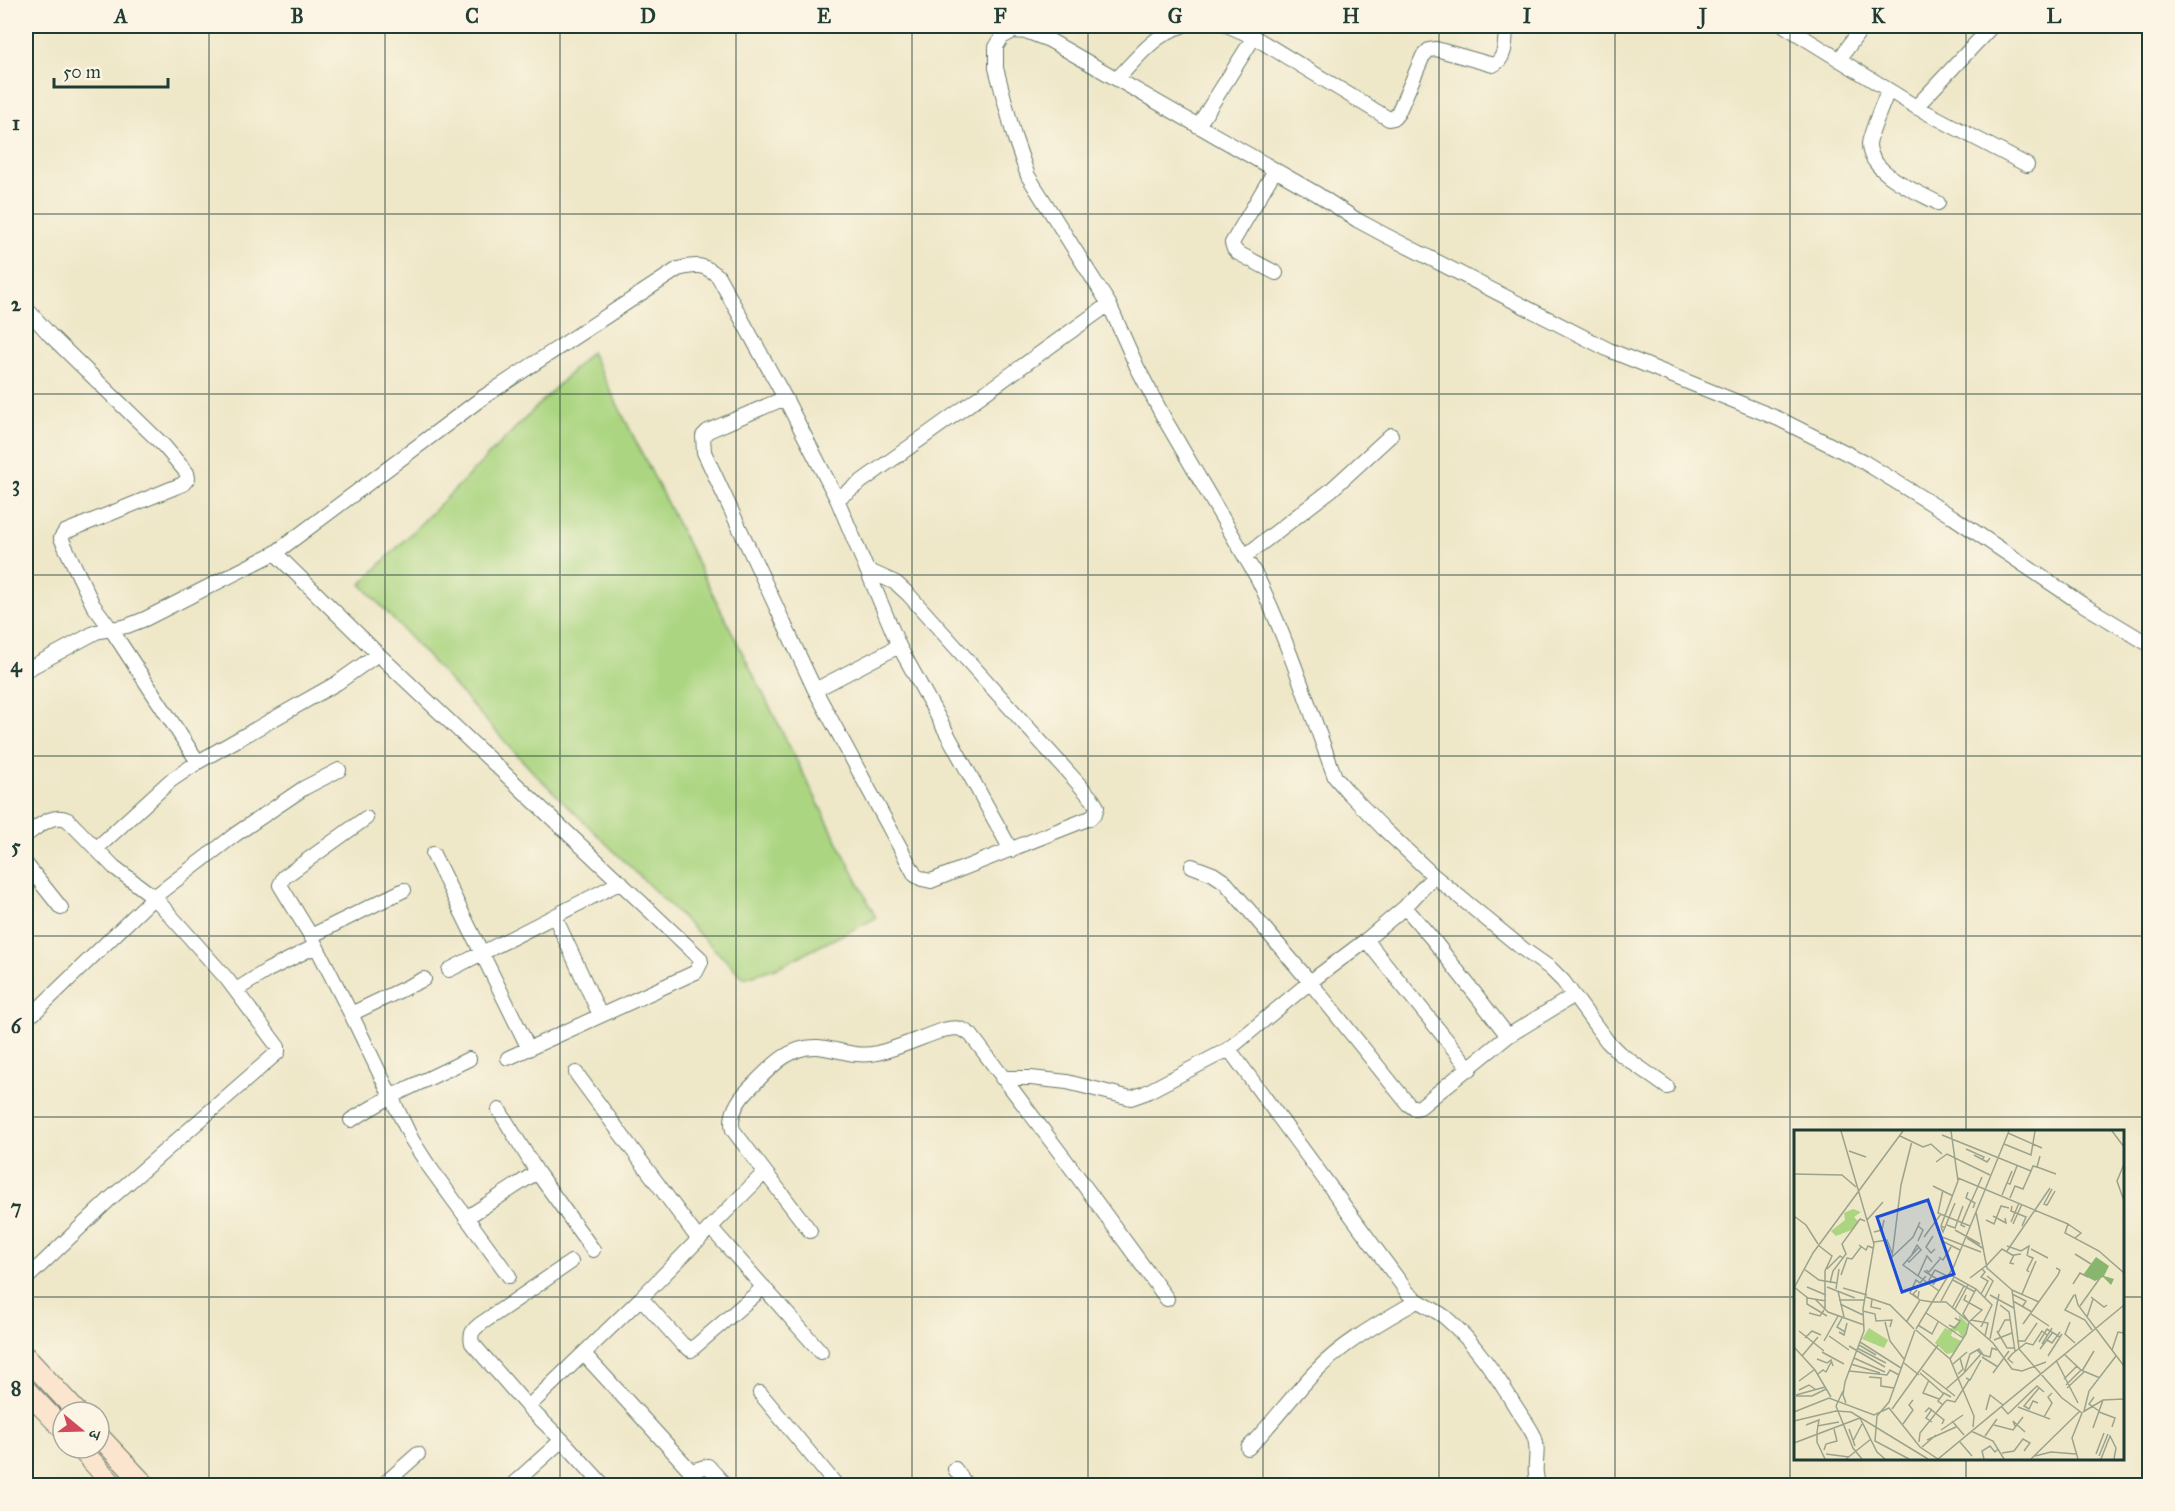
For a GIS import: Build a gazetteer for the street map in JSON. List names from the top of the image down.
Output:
{
  "scale_bar": "50 m",
  "north": "right",
  "grid": {
    "columns": [
      "A",
      "B",
      "C",
      "D",
      "E",
      "F",
      "G",
      "H",
      "I",
      "J",
      "K",
      "L"
    ],
    "rows": [
      "1",
      "2",
      "3",
      "4",
      "5",
      "6",
      "7",
      "8"
    ]
  }
}
